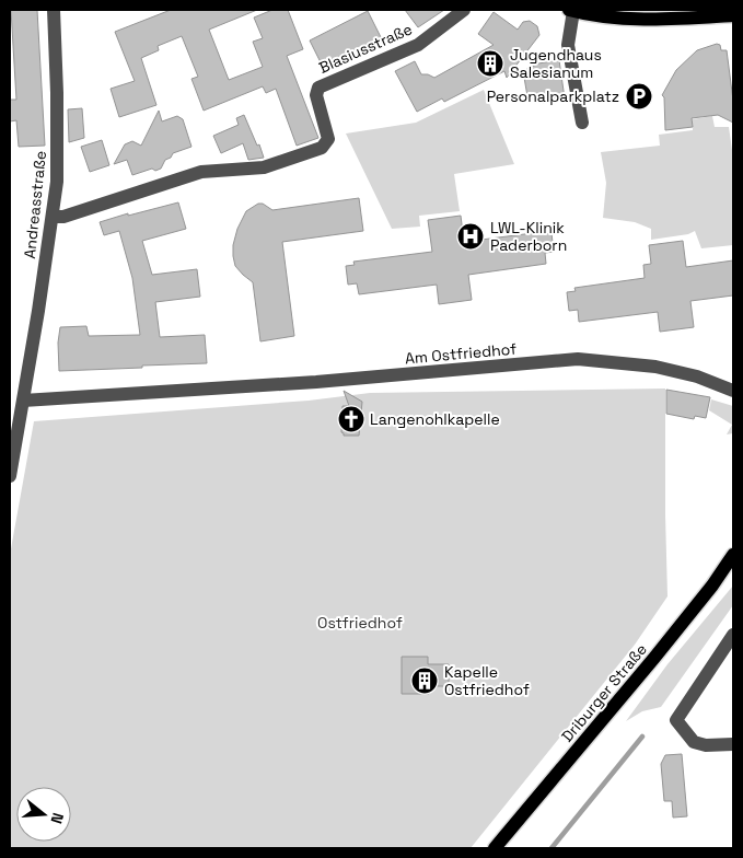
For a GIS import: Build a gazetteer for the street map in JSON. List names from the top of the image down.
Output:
{
  "streets": {
    "main road": ["Driburger Straße"],
    "street": ["Blasiusstraße", "Andreasstraße", "Am Ostfriedhof"]
  },
  "crossings": [
    ["Blasiusstraße", "Andreasstraße"],
    ["Andreasstraße", "Am Ostfriedhof"]
  ],
  "parks": ["Ostfriedhof"],
  "places": {
    "building": ["Jugendhaus Salesianum", "Kapelle Ostfriedhof"],
    "parking": ["Personalparkplatz"],
    "hospital": ["LWL-Klinik Paderborn"],
    "church": ["Langenohlkapelle"]
  },
  "north": "right"
}
